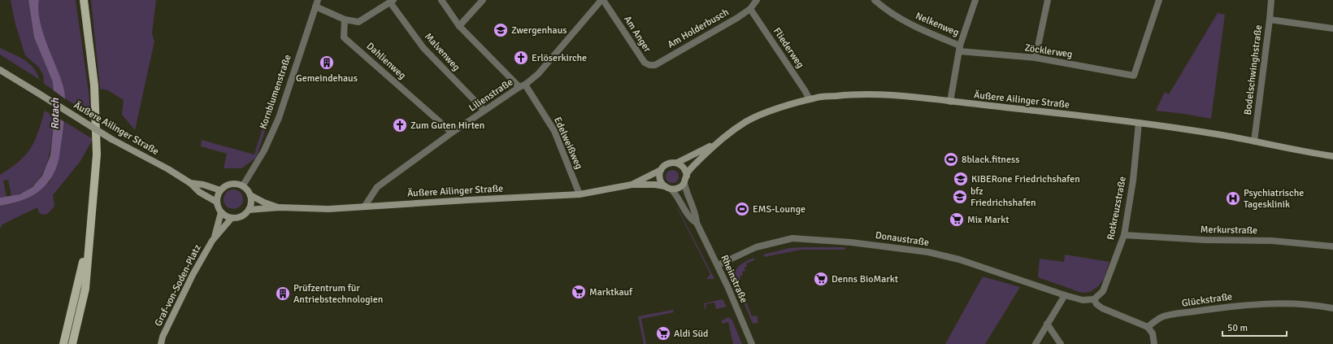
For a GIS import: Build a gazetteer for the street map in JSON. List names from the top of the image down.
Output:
{
  "streets": {
    "main road": ["Äußere Ailinger Straße", "Graf-von-Soden-Platz"],
    "street": [
      "Nelkenweg",
      "Am Holderbusch",
      "Am Anger",
      "Fliederweg",
      "Zöcklerweg",
      "Malvenweg",
      "Dahlienweg",
      "Bodelschwinghstraße",
      "Kornblumenstraße",
      "Lilienstraße",
      "Edelweißweg",
      "Rotkreuzstraße",
      "Merkurstraße",
      "Donaustraße",
      "Rheinstraße",
      "Glückstraße"
    ]
  },
  "crossings": [
    ["Nelkenweg", "Zöcklerweg"],
    ["Am Holderbusch", "Am Anger"],
    ["Am Holderbusch", "Fliederweg"],
    ["Am Anger", "Lilienstraße"],
    ["Fliederweg", "Äußere Ailinger Straße"],
    ["Malvenweg", "Lilienstraße"],
    ["Dahlienweg", "Lilienstraße"],
    ["Bodelschwinghstraße", "Äußere Ailinger Straße"],
    ["Kornblumenstraße", "Äußere Ailinger Straße"],
    ["Kornblumenstraße", "Graf-von-Soden-Platz"],
    ["Lilienstraße", "Äußere Ailinger Straße"],
    ["Lilienstraße", "Edelweißweg"],
    ["Äußere Ailinger Straße", "Edelweißweg"],
    ["Äußere Ailinger Straße", "Rotkreuzstraße"],
    ["Äußere Ailinger Straße", "Rheinstraße"],
    ["Äußere Ailinger Straße", "Graf-von-Soden-Platz"],
    ["Rotkreuzstraße", "Merkurstraße"],
    ["Rotkreuzstraße", "Donaustraße"],
    ["Donaustraße", "Rheinstraße"]
  ],
  "water": ["Rotach"],
  "places": {
    "school or university": ["Zwergenhaus", "KIBERone Friedrichshafen", "bfz Friedrichshafen"],
    "church": ["Erlöserkirche", "Zum Guten Hirten"],
    "building": ["Gemeindehaus", "Prüfzentrum für Antriebstechnologien"],
    "sports": ["8black.fitness", "EMS-Lounge"],
    "hospital": ["Psychiatrische Tagesklinik"],
    "supermarket": [
      "Mix Markt",
      "Denns BioMarkt",
      "Marktkauf",
      "Aldi Süd"
    ]
  },
  "scale_bar": "50 m"
}
